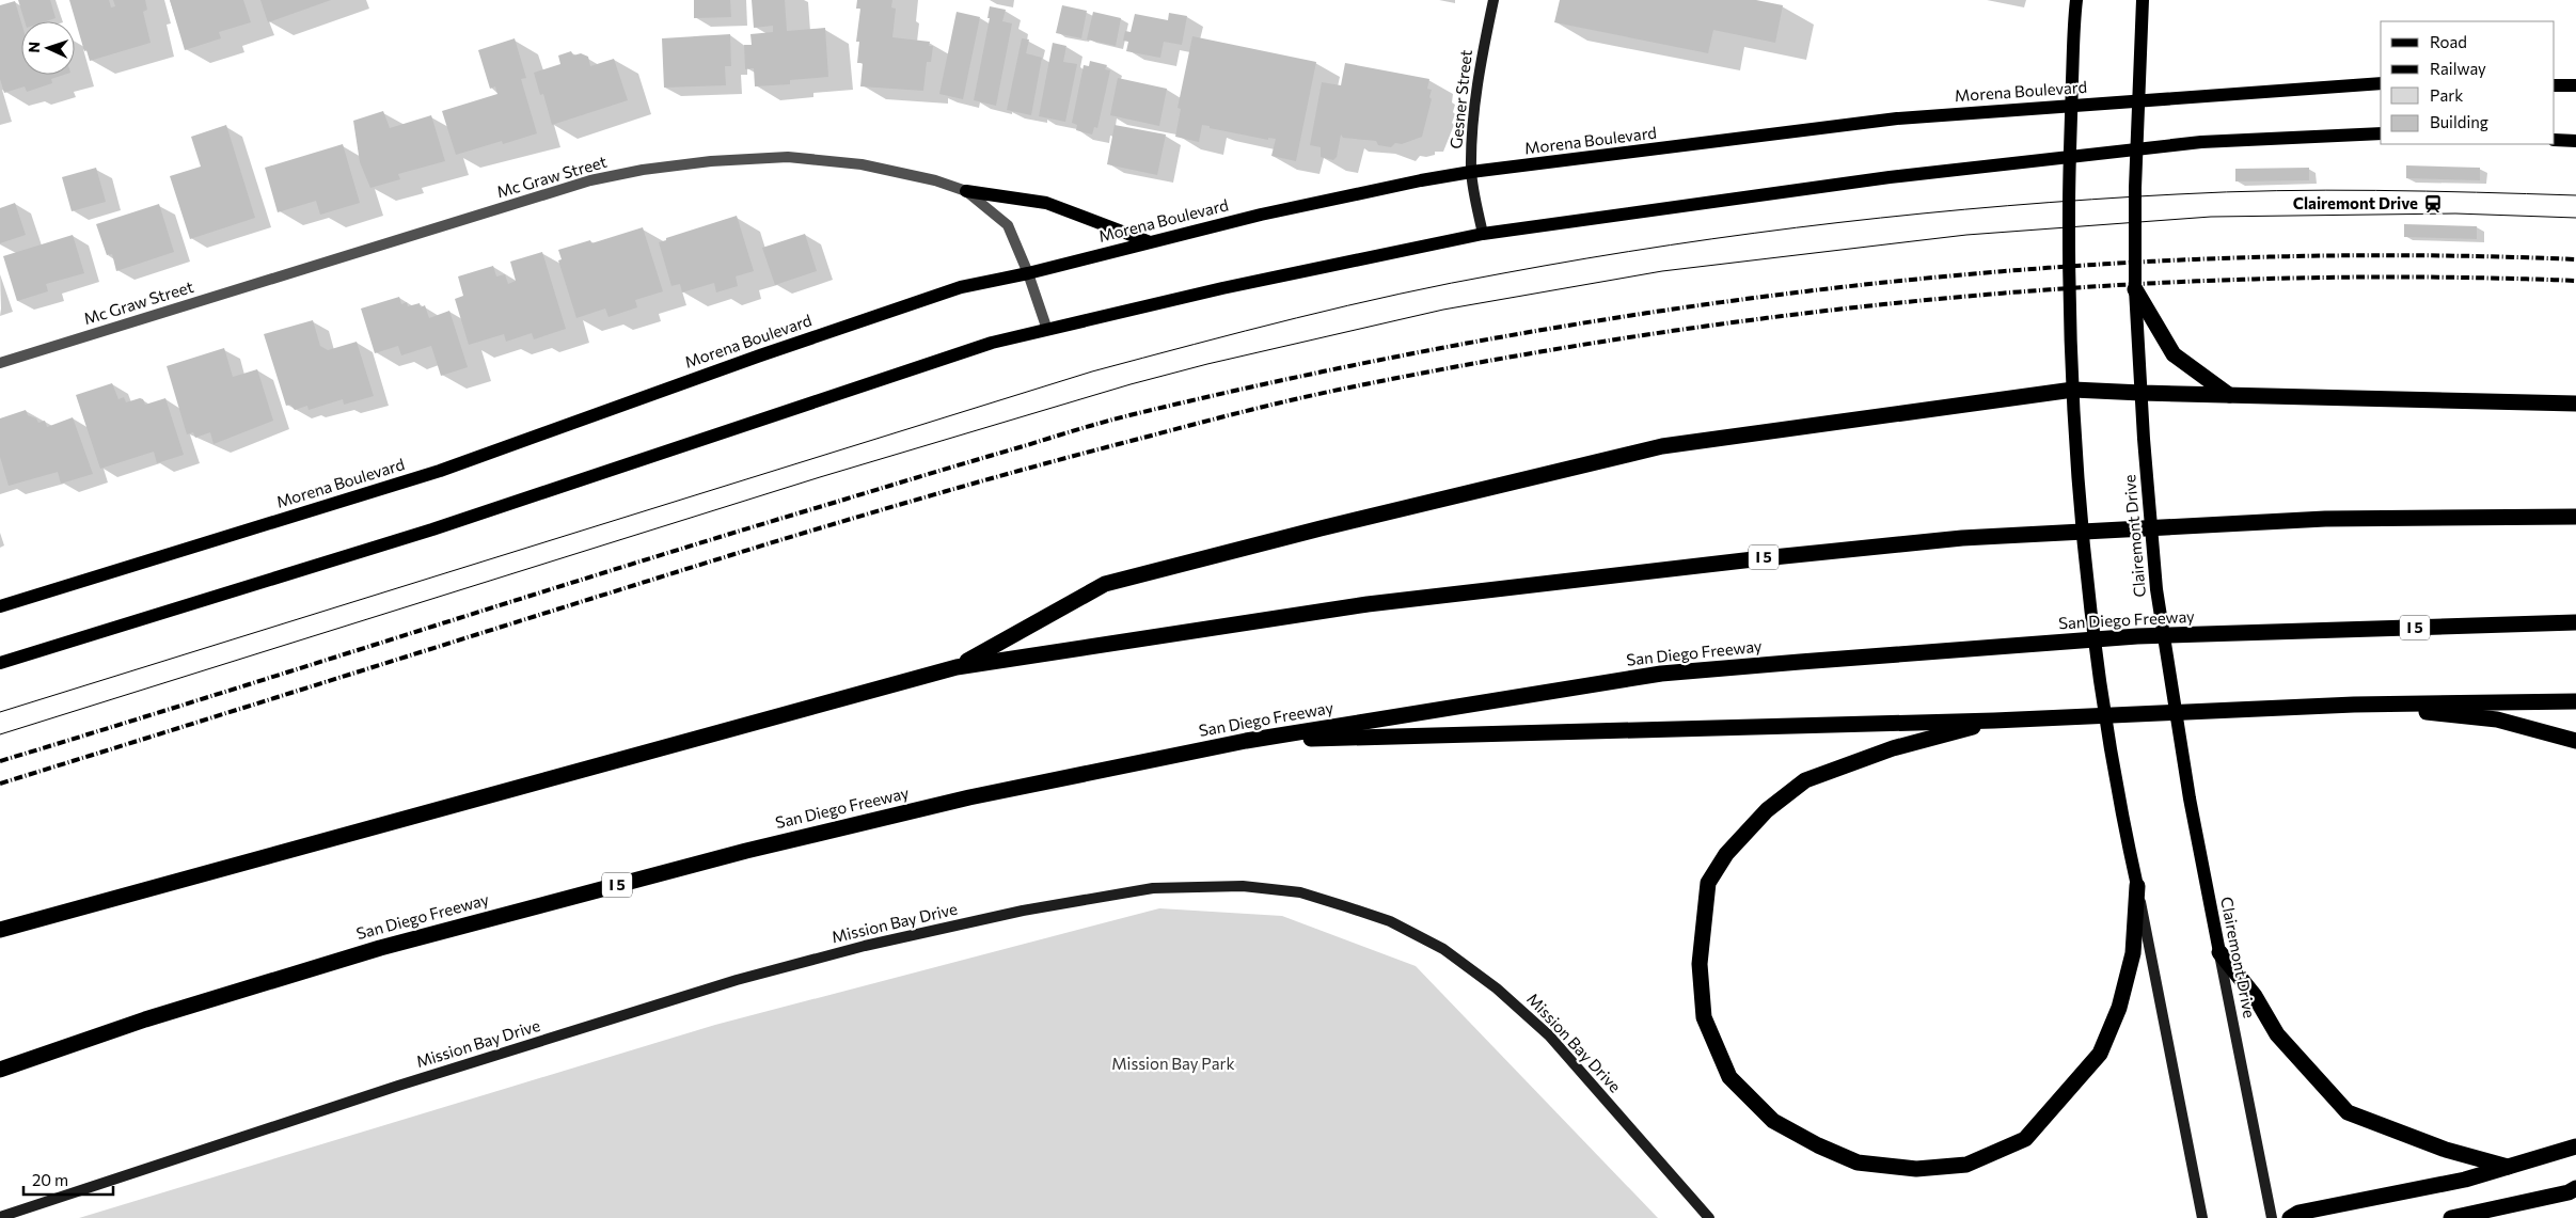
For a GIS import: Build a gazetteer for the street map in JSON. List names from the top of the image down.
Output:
{
  "streets": {
    "highway": ["I 5", "San Diego Freeway"],
    "main road": [
      "Morena Boulevard",
      "Gesner Street",
      "Clairemont Drive",
      "Mission Bay Drive"
    ],
    "street": ["Mc Graw Street"]
  },
  "crossings": [
    ["Morena Boulevard", "Gesner Street"],
    ["Morena Boulevard", "Mc Graw Street"]
  ],
  "parks": ["Mission Bay Park"],
  "places": {
    "station": ["Clairemont Drive"]
  },
  "legend": [
    "Road",
    "Railway",
    "Park",
    "Building"
  ],
  "scale_bar": "20 m",
  "north": "left"
}
